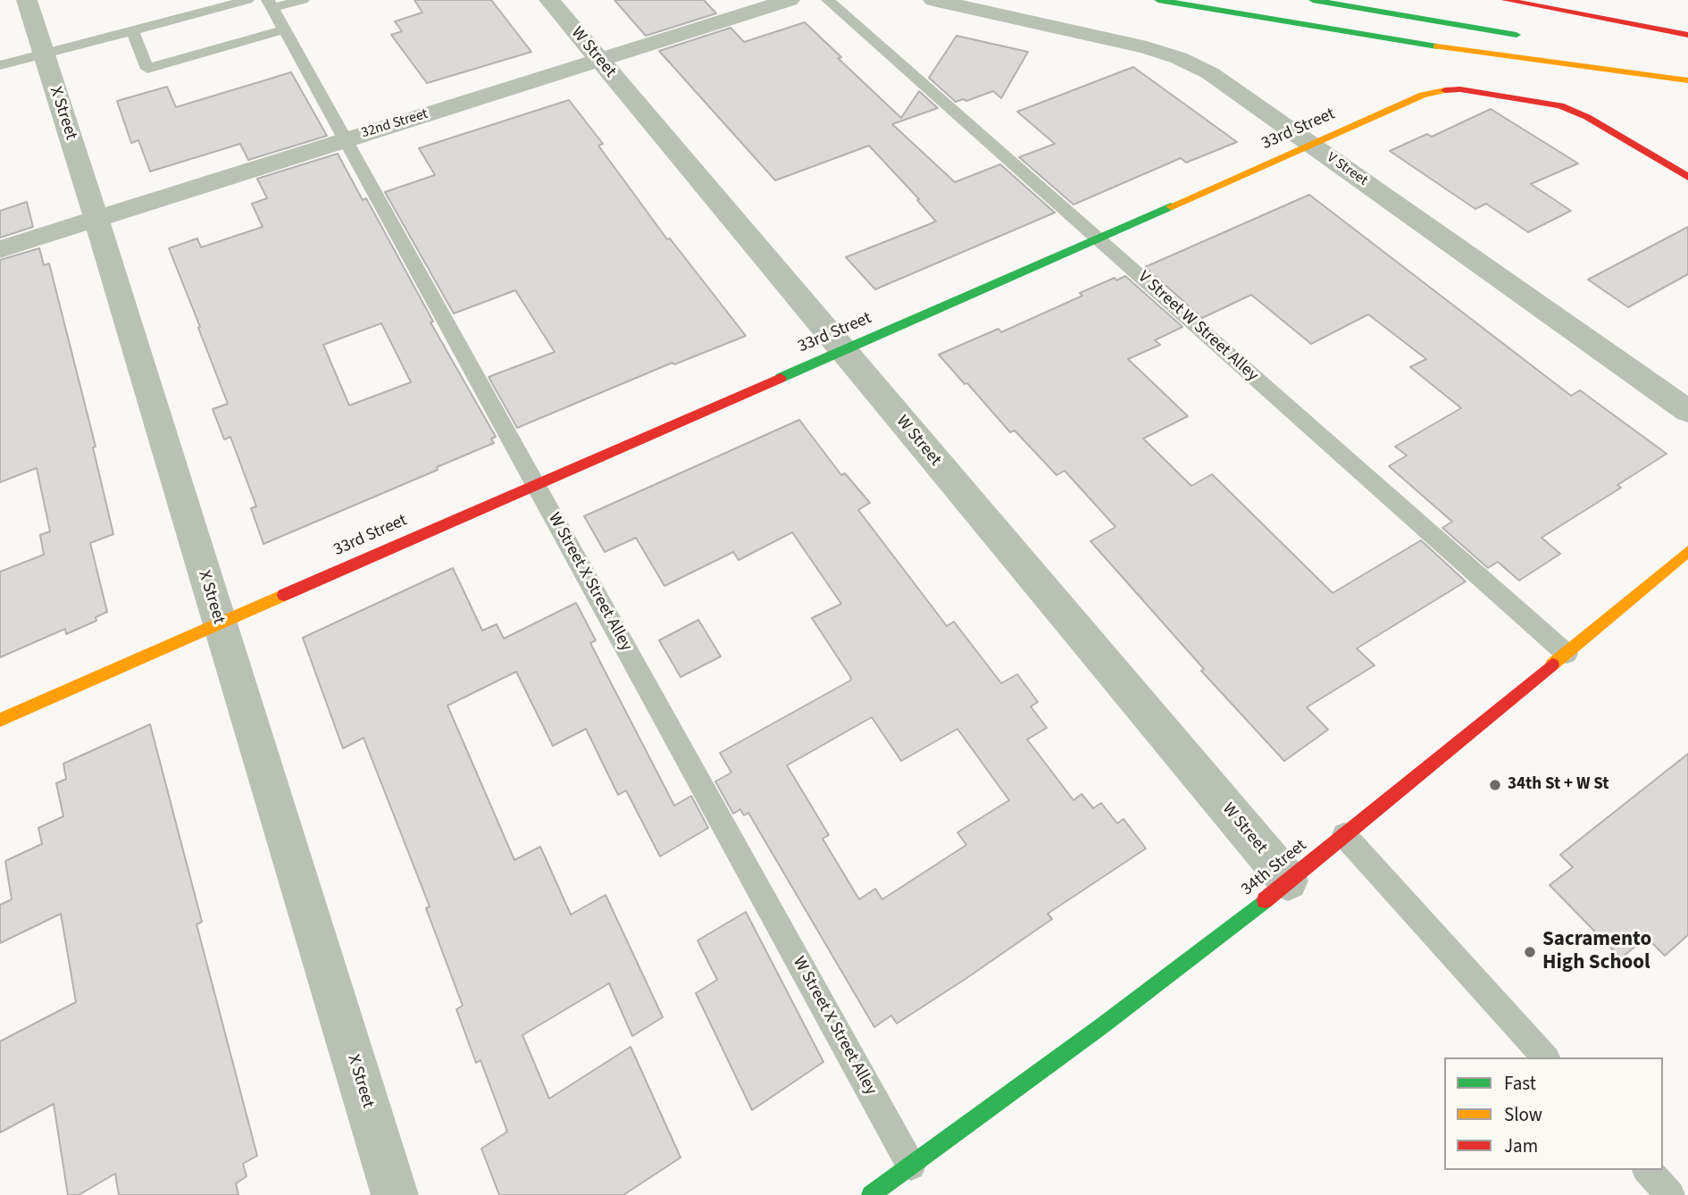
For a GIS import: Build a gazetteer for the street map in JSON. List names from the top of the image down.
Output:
{
  "streets": {
    "main road": ["33rd Street", "34th Street"],
    "street": [
      "W Street",
      "X Street",
      "32nd Street",
      "V Street"
    ],
    "lane": ["V Street W Street Alley", "W Street X Street Alley"]
  },
  "crossings": [
    ["W Street", "32nd Street"],
    ["W Street", "33rd Street"],
    ["W Street", "34th Street"],
    ["X Street", "32nd Street"],
    ["X Street", "33rd Street"],
    ["32nd Street", "W Street X Street Alley"],
    ["33rd Street", "V Street"],
    ["33rd Street", "V Street W Street Alley"],
    ["33rd Street", "W Street X Street Alley"],
    ["V Street W Street Alley", "34th Street"],
    ["W Street X Street Alley", "34th Street"]
  ],
  "places": ["34th St + W St", "Sacramento High School"],
  "legend": ["Fast", "Slow", "Jam"]
}
